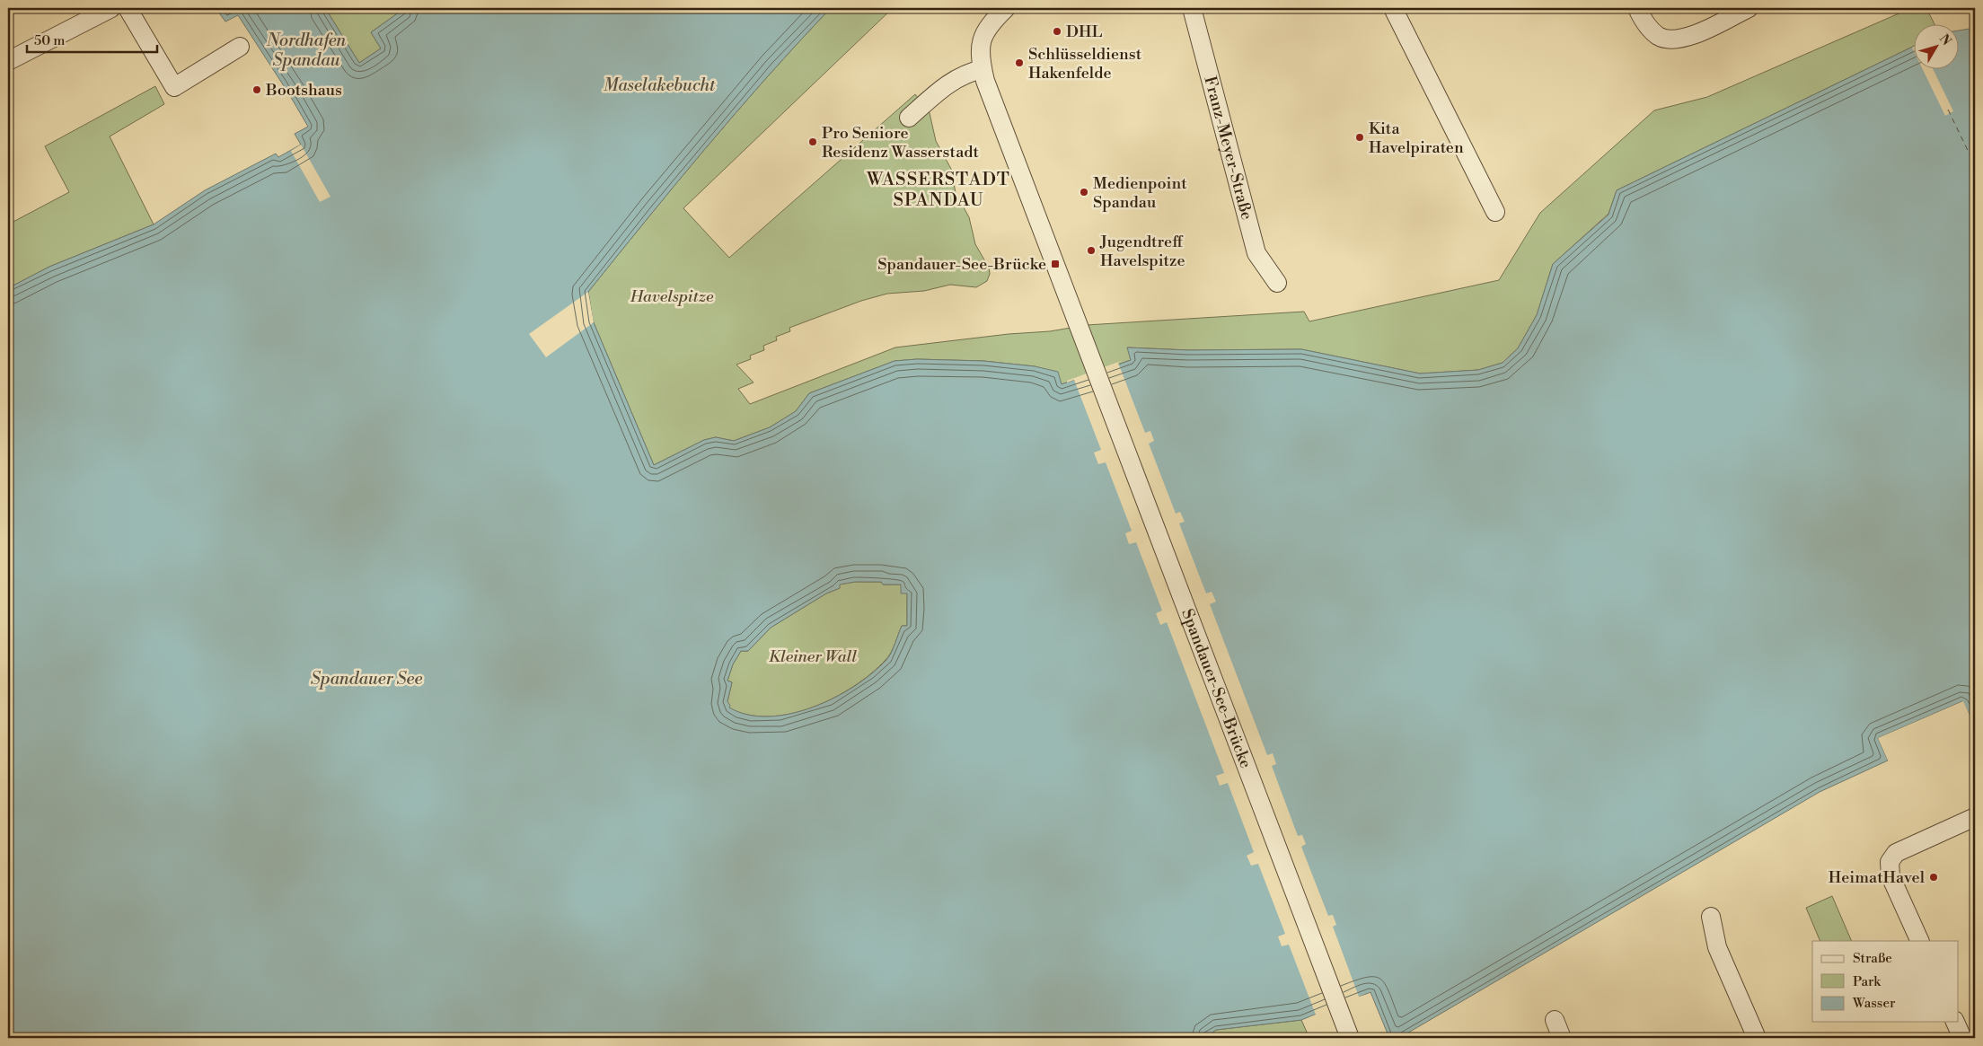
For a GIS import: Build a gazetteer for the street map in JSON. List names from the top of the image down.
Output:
{
  "streets": {
    "street": ["Franz-Meyer-Straße", "Spandauer-See-Brücke"]
  },
  "districts": ["WASSERSTADT SPANDAU"],
  "water": ["Nordhafen Spandau", "Maselakebucht", "Spandauer See"],
  "parks": ["Havelspitze", "Kleiner Wall"],
  "places": {
    "other": [
      "DHL",
      "Schlüsseldienst Hakenfelde",
      "Bootshaus",
      "Kita Havelpiraten",
      "Pro Seniore Residenz Wasserstadt",
      "Medienpoint Spandau",
      "Jugendtreff Havelspitze",
      "HeimatHavel"
    ],
    "transit": ["Spandauer-See-Brücke"]
  },
  "legend": ["Straße", "Park", "Wasser"],
  "scale_bar": "50 m",
  "north": "top right"
}
